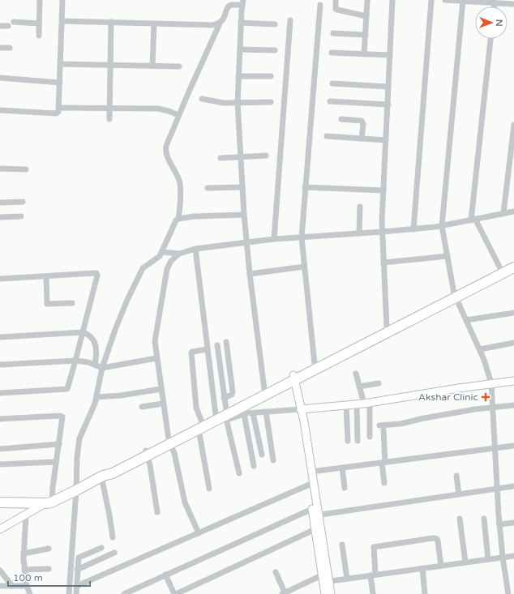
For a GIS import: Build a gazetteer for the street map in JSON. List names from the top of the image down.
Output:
{
  "places": {
    "health": ["Akshar Clinic"]
  },
  "scale_bar": "100 m",
  "north": "right"
}
